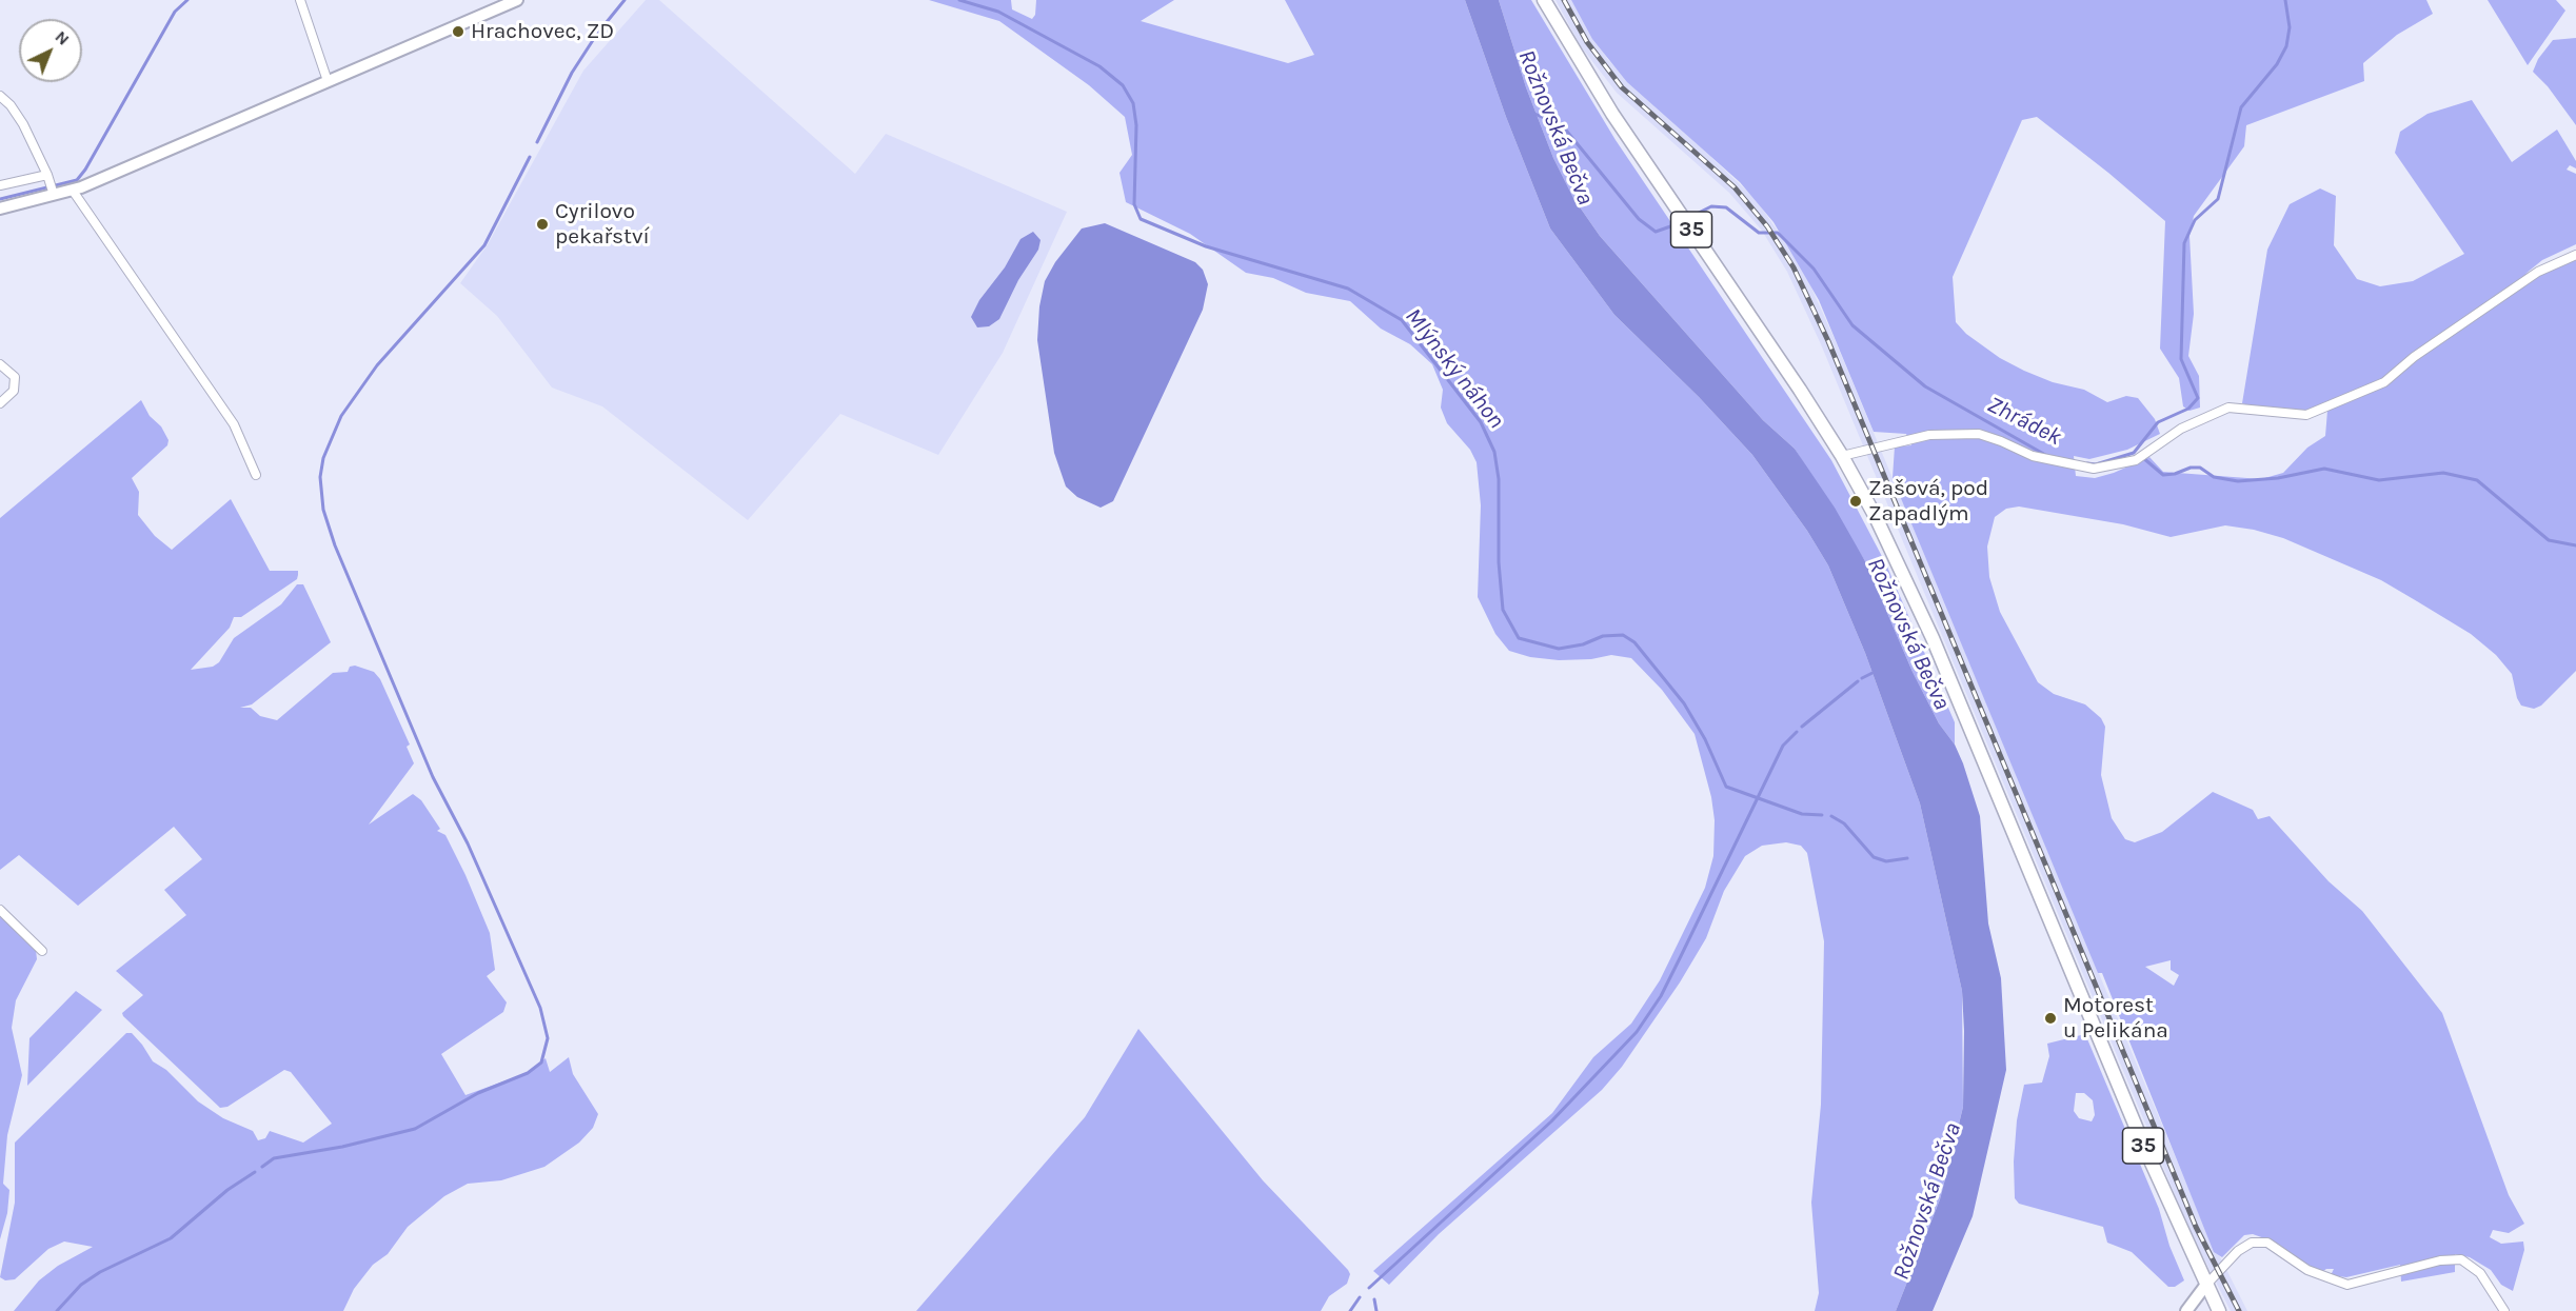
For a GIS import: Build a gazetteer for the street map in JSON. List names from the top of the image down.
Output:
{
  "streets": {
    "main road": ["35"]
  },
  "water": ["Rožnovská Bečva", "Mlýnský náhon", "Zhrádek"],
  "places": [
    "Hrachovec, ZD",
    "Cyrilovo pekařství",
    "Zašová, pod Zapadlým",
    "Motorest u Pelikána"
  ],
  "north": "top right"
}
